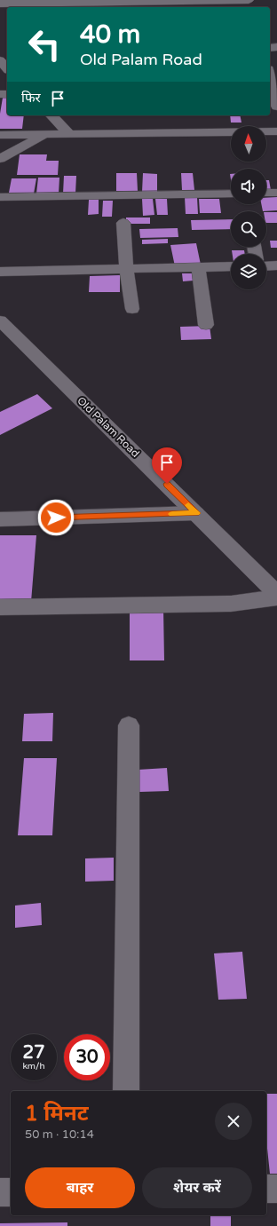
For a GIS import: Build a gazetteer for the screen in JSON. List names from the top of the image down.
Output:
{
  "streets": {
    "street": ["Old Palam Road"]
  },
  "north": "top",
  "page": {
    "turn": ["40 m", "Old Palam Road"],
    "then": "फिर",
    "speed": "27 km/h",
    "limit": "30",
    "heading": ["1 मिनट", "50 m · 10:14"],
    "buttons": ["बाहर", "शेयर करें"]
  }
}
